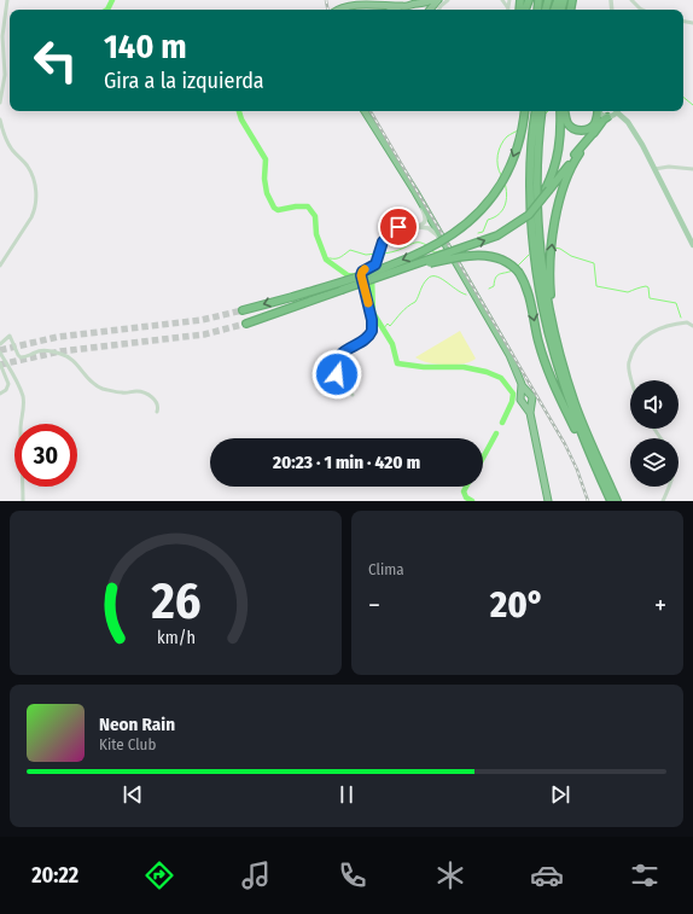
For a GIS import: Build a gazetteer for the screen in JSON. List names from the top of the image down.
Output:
{
  "page": {
    "turn": ["140 m", "Gira a la izquierda"],
    "limit": "30",
    "trip": "20:23 · 1 min · 420 m",
    "tile": "Clima",
    "heat": ["−", "20°", "+"],
    "song": ["Neon Rain", "Kite Club"],
    "tabs": "20:22",
    "gauge": ["26", "km/h"]
  }
}
